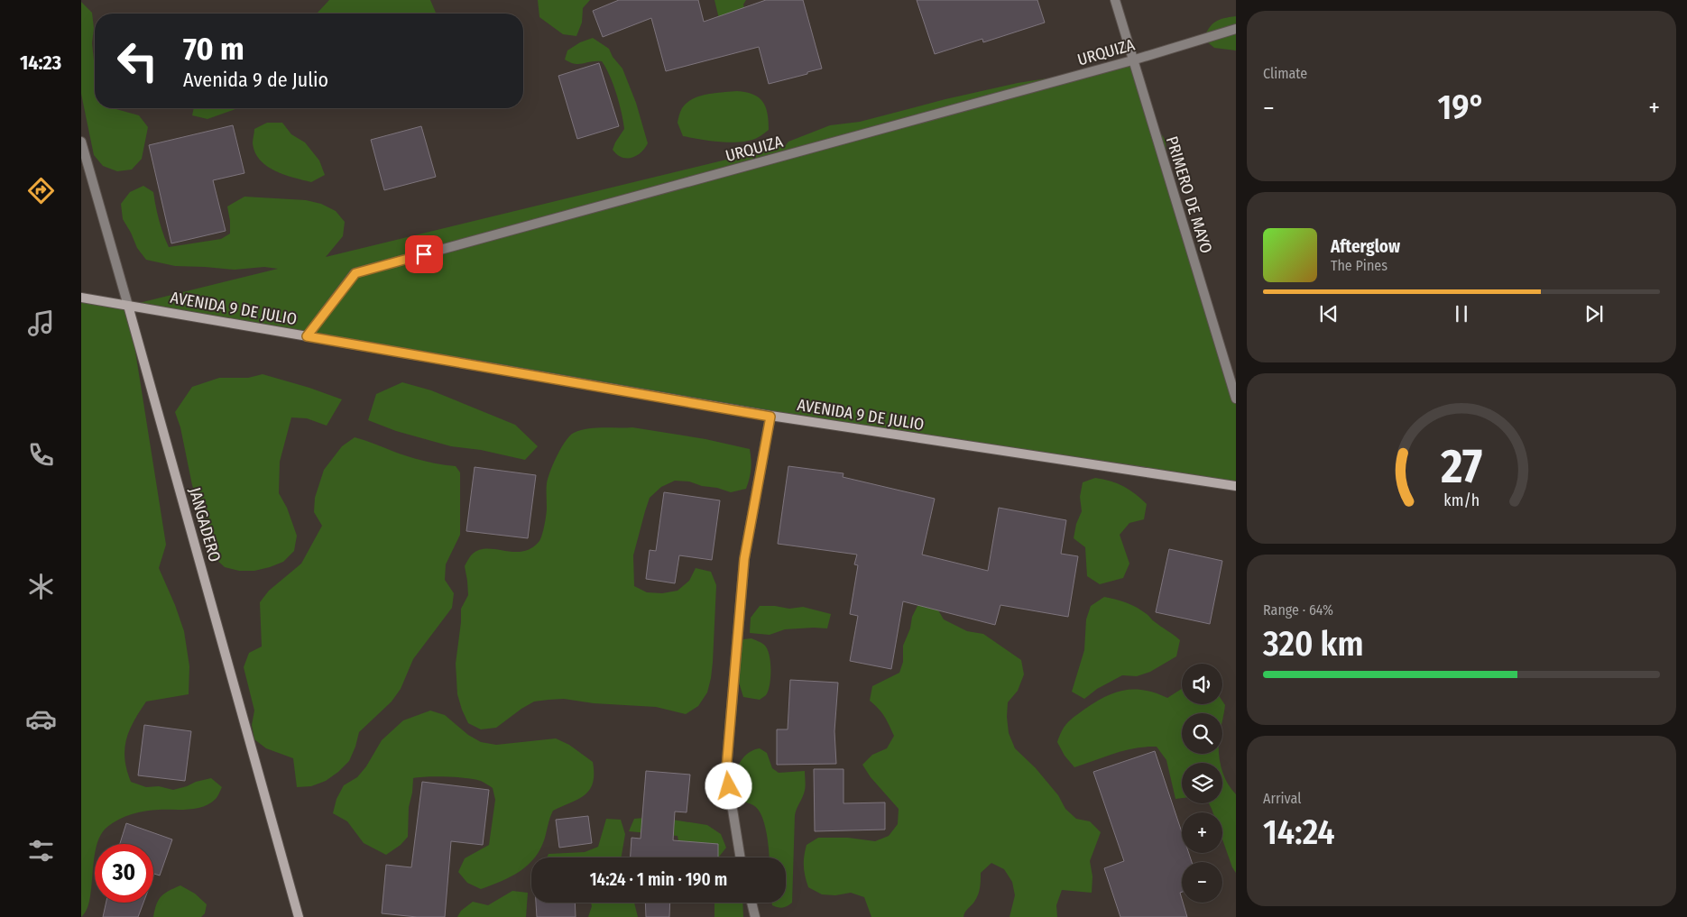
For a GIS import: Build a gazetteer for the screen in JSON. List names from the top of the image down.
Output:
{
  "streets": {
    "main road": ["AVENIDA 9 DE JULIO", "JANGADERO"],
    "street": ["URQUIZA", "PRIMERO DE MAYO"]
  },
  "crossings": [
    ["URQUIZA", "PRIMERO DE MAYO"],
    ["URQUIZA", "AVENIDA 9 DE JULIO"],
    ["AVENIDA 9 DE JULIO", "JANGADERO"]
  ],
  "page": {
    "tabs": "14:23",
    "tile": [
      "Climate",
      ["Range · 64%", "320 km"],
      ["Arrival", "14:24"]
    ],
    "turn": ["70 m", "Avenida 9 de Julio"],
    "heat": ["−", "19°", "+"],
    "song": ["Afterglow", "The Pines"],
    "map_buttons": ["+", "−"],
    "limit": "30",
    "trip": "14:24 · 1 min · 190 m",
    "gauge": ["27", "km/h"]
  }
}
